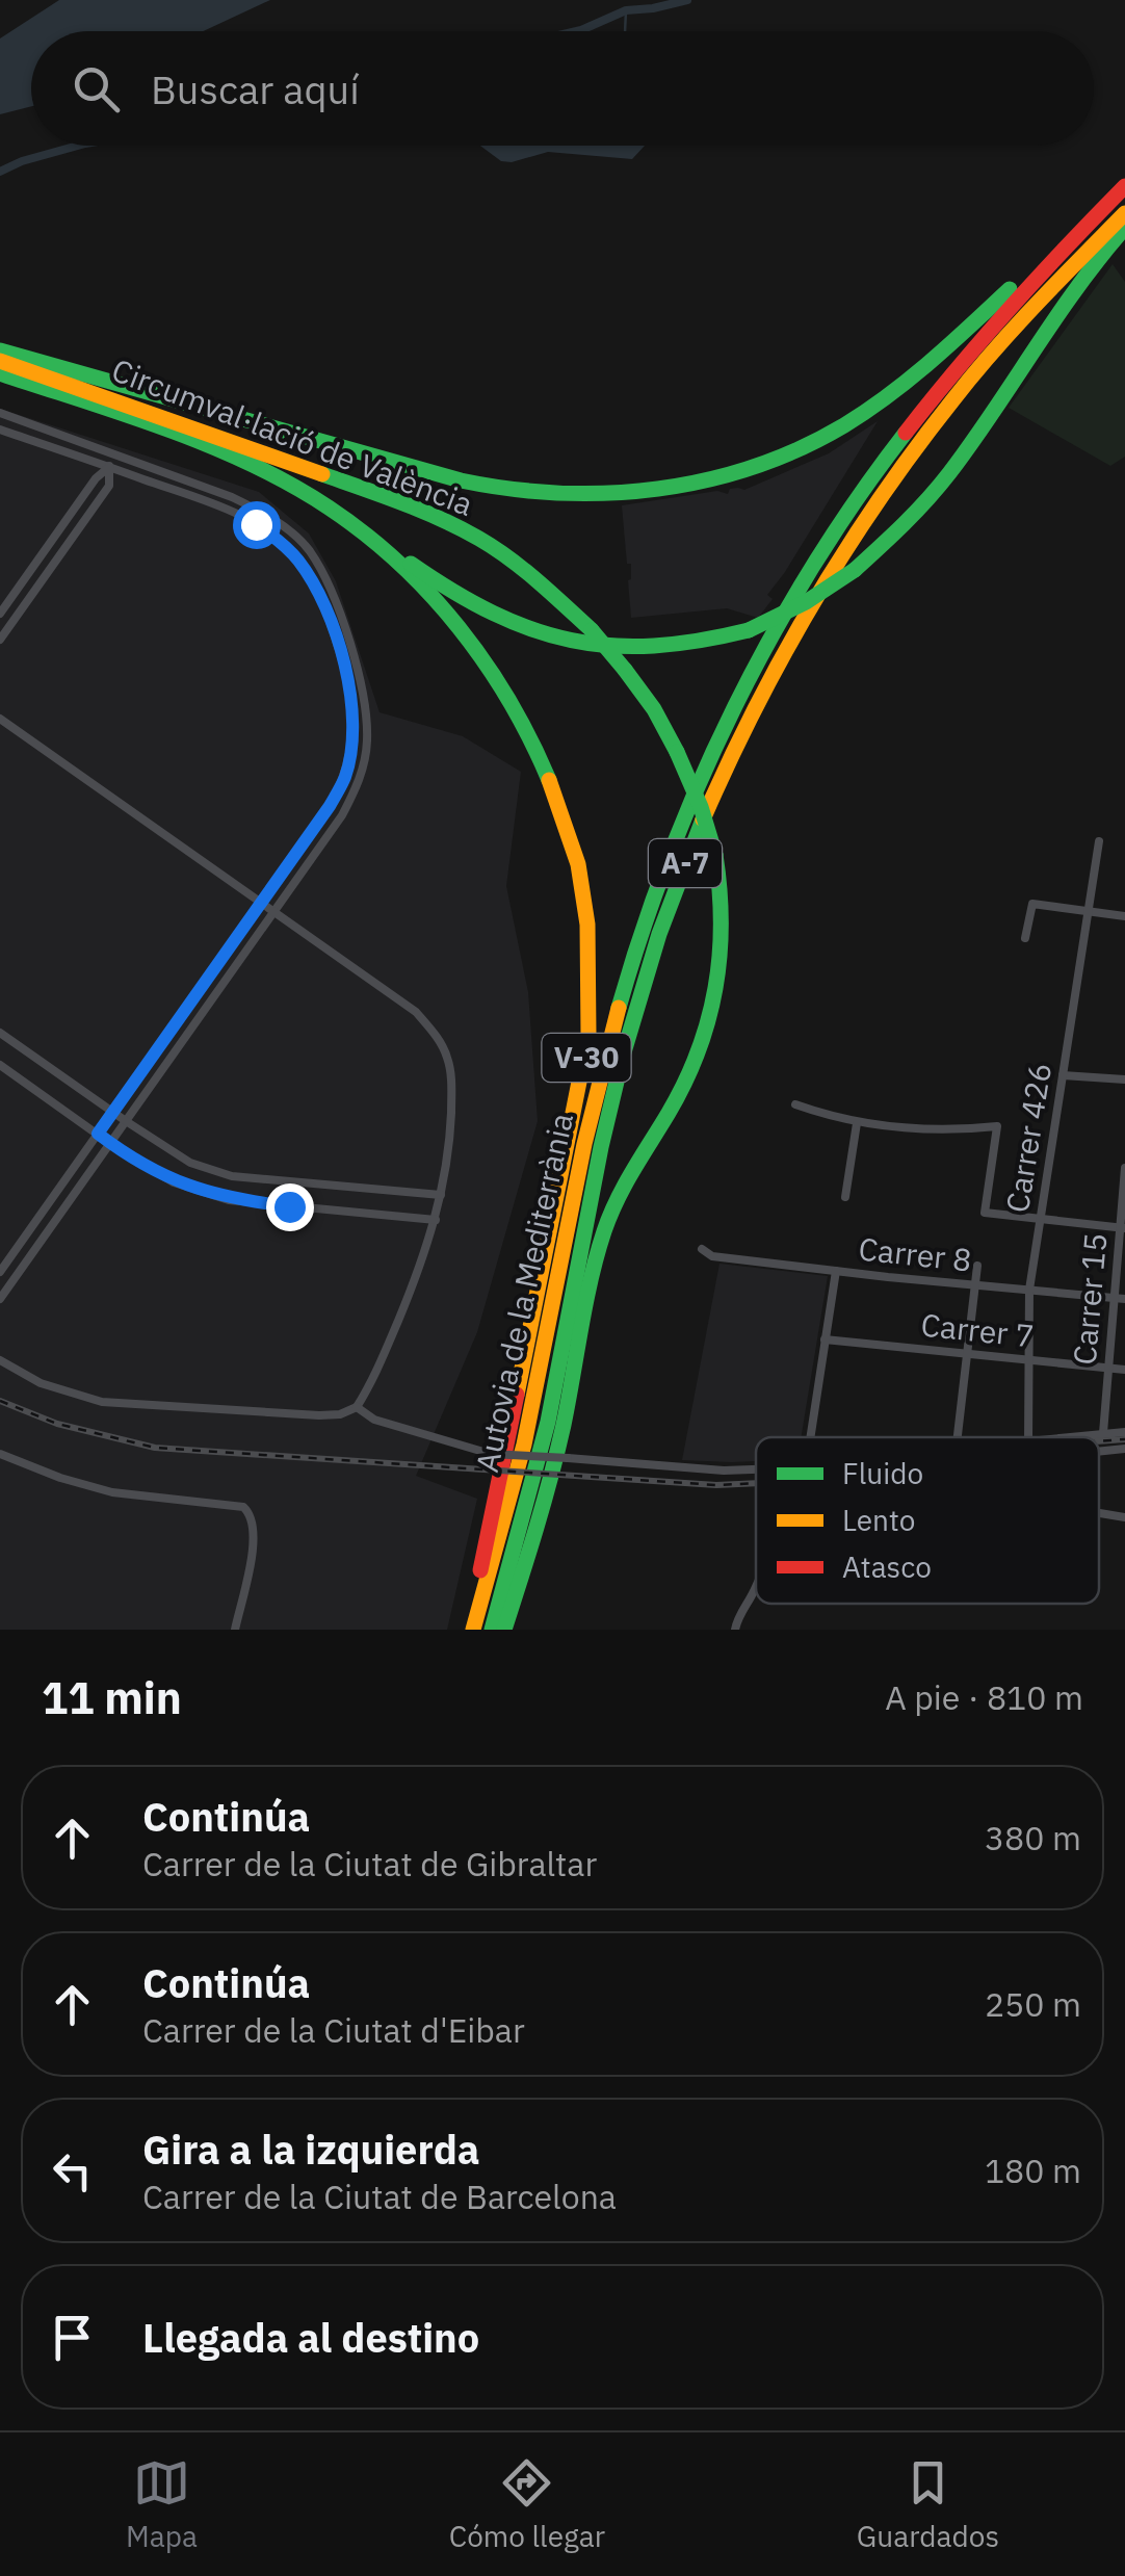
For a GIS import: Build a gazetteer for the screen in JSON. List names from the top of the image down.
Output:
{
  "streets": {
    "highway": [
      "Circumval·lació de València",
      "A-7",
      "V-30",
      "Autovia de la Mediterrània"
    ],
    "street": [
      "Carrer 426",
      "Carrer 8",
      "Carrer 15",
      "Carrer 7"
    ]
  },
  "crossings": [
    ["Carrer 426", "Carrer 8"],
    ["Carrer 426", "Carrer 7"],
    ["Carrer 8", "Carrer 15"],
    ["Carrer 15", "Carrer 7"]
  ],
  "legend": ["Fluido", "Lento", "Atasco"],
  "page": {
    "search": "Buscar aquí",
    "heading": ["11 min", "A pie · 810 m"],
    "list": [
      ["Continúa", "Carrer de la Ciutat de Gibraltar", "380 m"],
      ["Continúa", "Carrer de la Ciutat d'Eibar", "250 m"],
      ["Gira a la izquierda", "Carrer de la Ciutat de Barcelona", "180 m"],
      "Llegada al destino"
    ],
    "nav": ["Mapa", "Cómo llegar", "Guardados"]
  }
}
